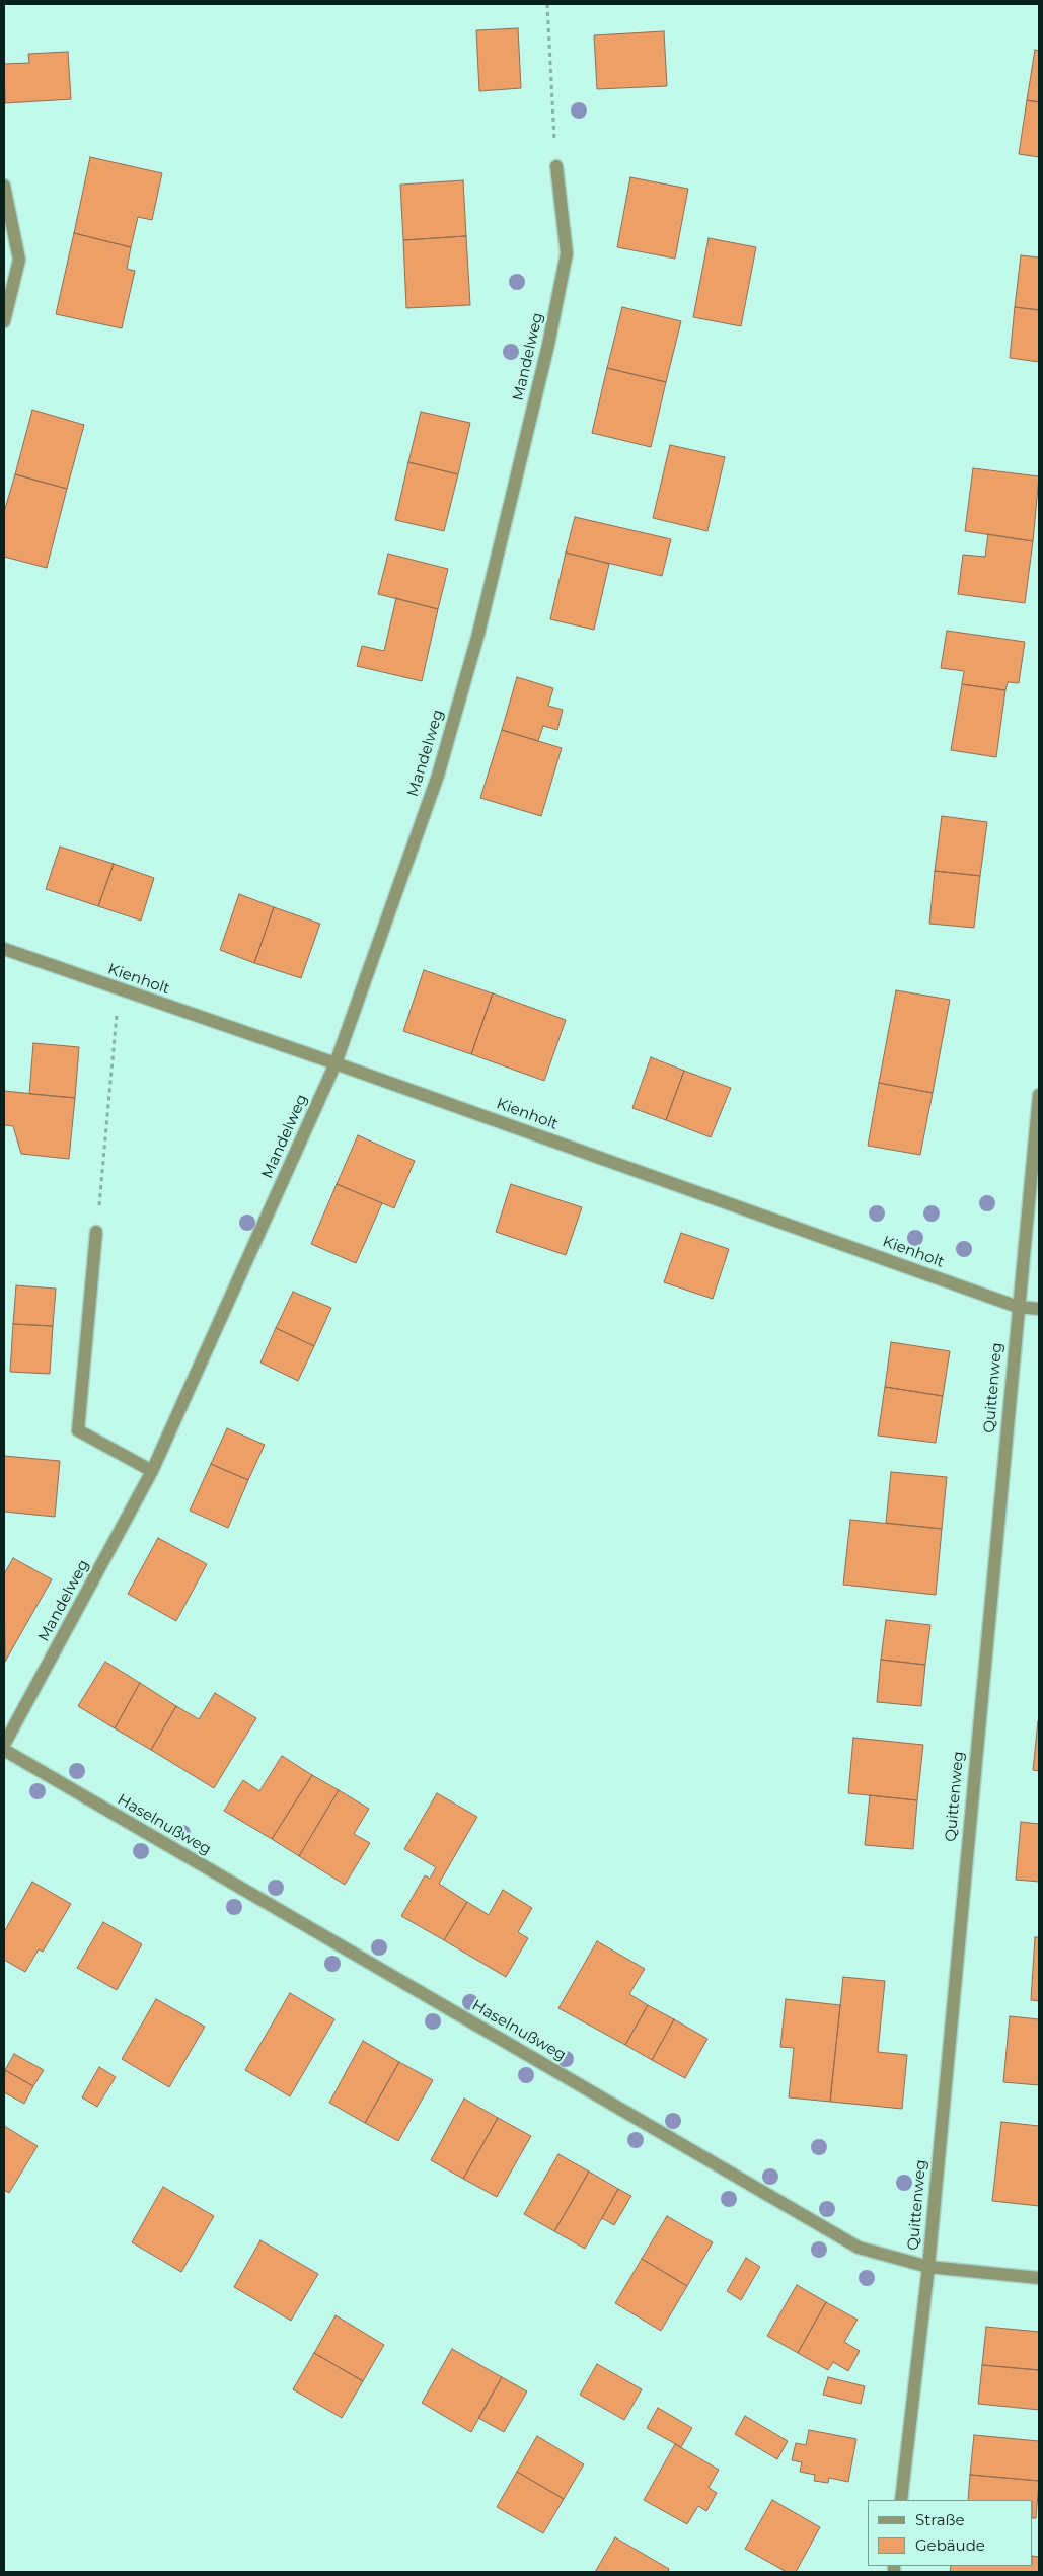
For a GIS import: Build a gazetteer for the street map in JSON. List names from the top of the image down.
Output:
{
  "streets": {
    "street": [
      "Mandelweg",
      "Kienholt",
      "Quittenweg",
      "Haselnußweg"
    ]
  },
  "crossings": [
    ["Mandelweg", "Kienholt"],
    ["Kienholt", "Quittenweg"],
    ["Quittenweg", "Haselnußweg"]
  ],
  "legend": ["Straße", "Gebäude"]
}
